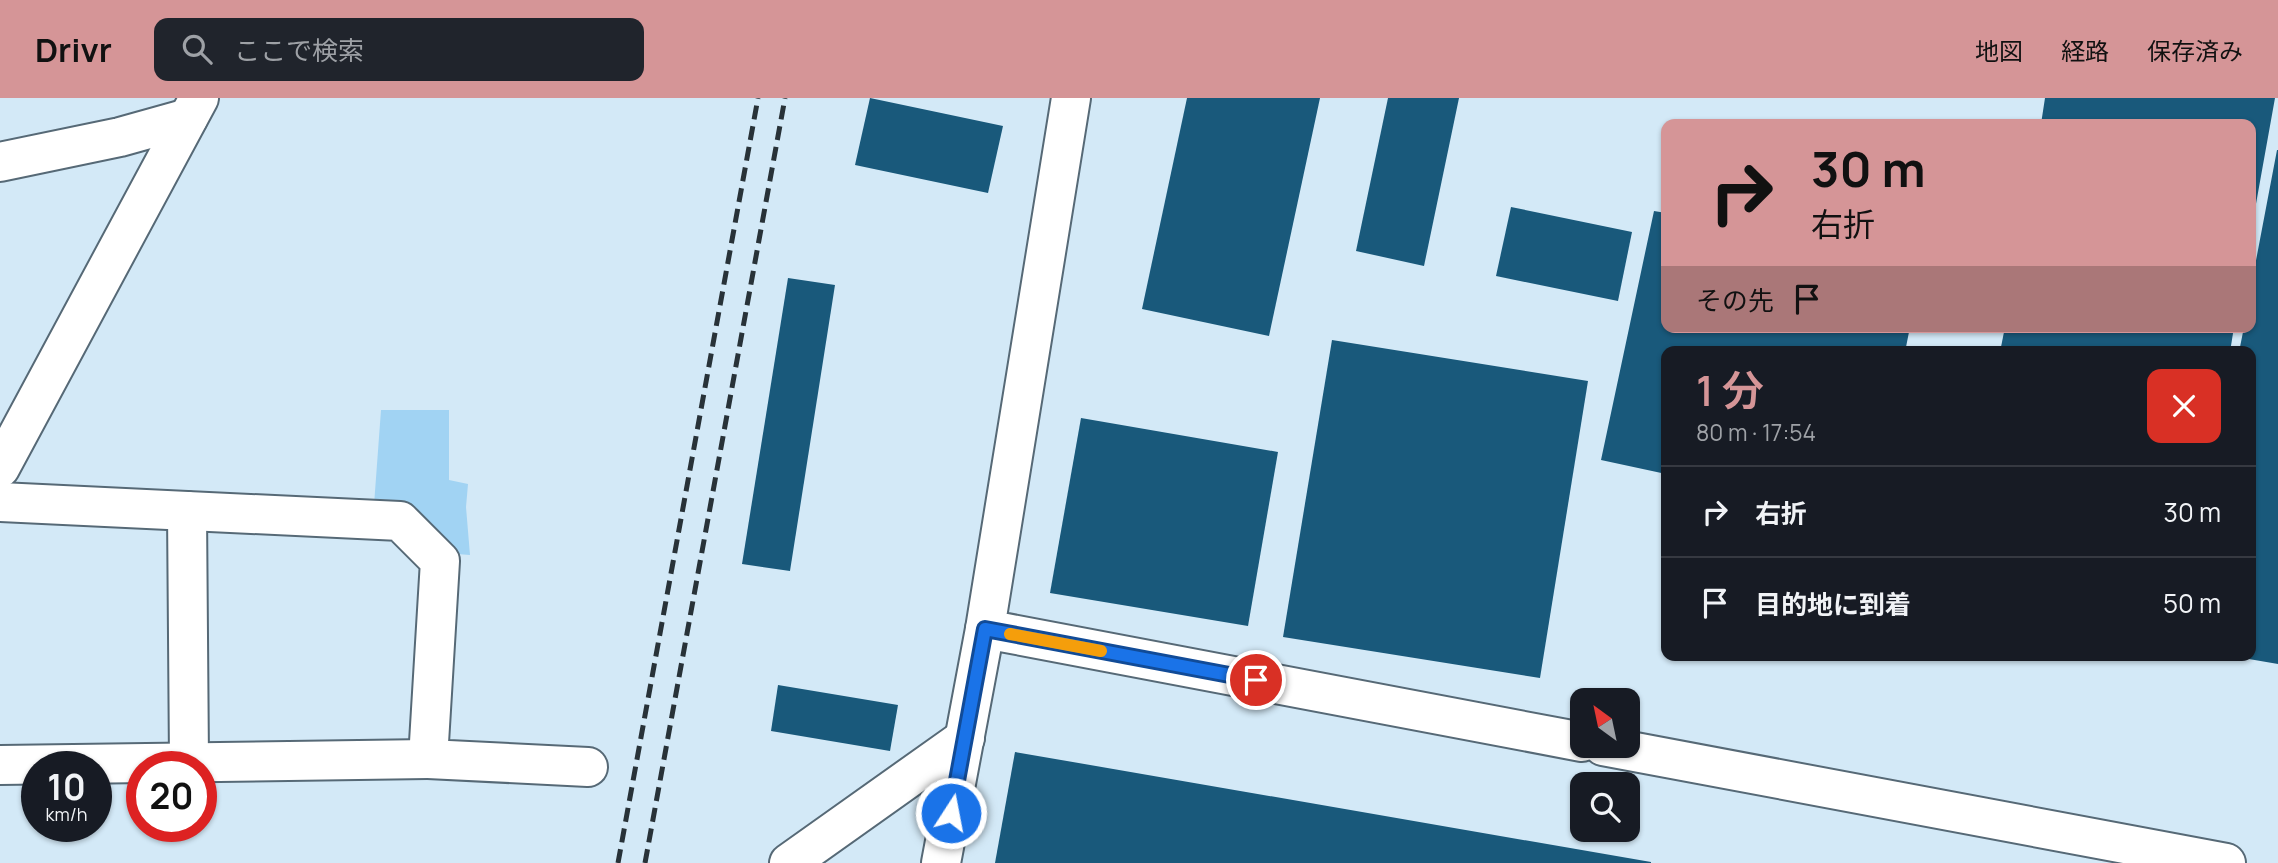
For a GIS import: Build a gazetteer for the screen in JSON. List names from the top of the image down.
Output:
{
  "north": "top left",
  "page": {
    "header": "Drivr",
    "search": "ここで検索",
    "nav": ["地図", "経路", "保存済み"],
    "turn": ["30 m", "右折"],
    "then": "その先",
    "heading": ["1 分", "80 m · 17:54"],
    "list": [
      {
        "name": "右折",
        "value": "30 m"
      },
      {
        "name": "目的地に到着",
        "value": "50 m"
      }
    ],
    "speed": "10 km/h",
    "limit": "20"
  }
}
